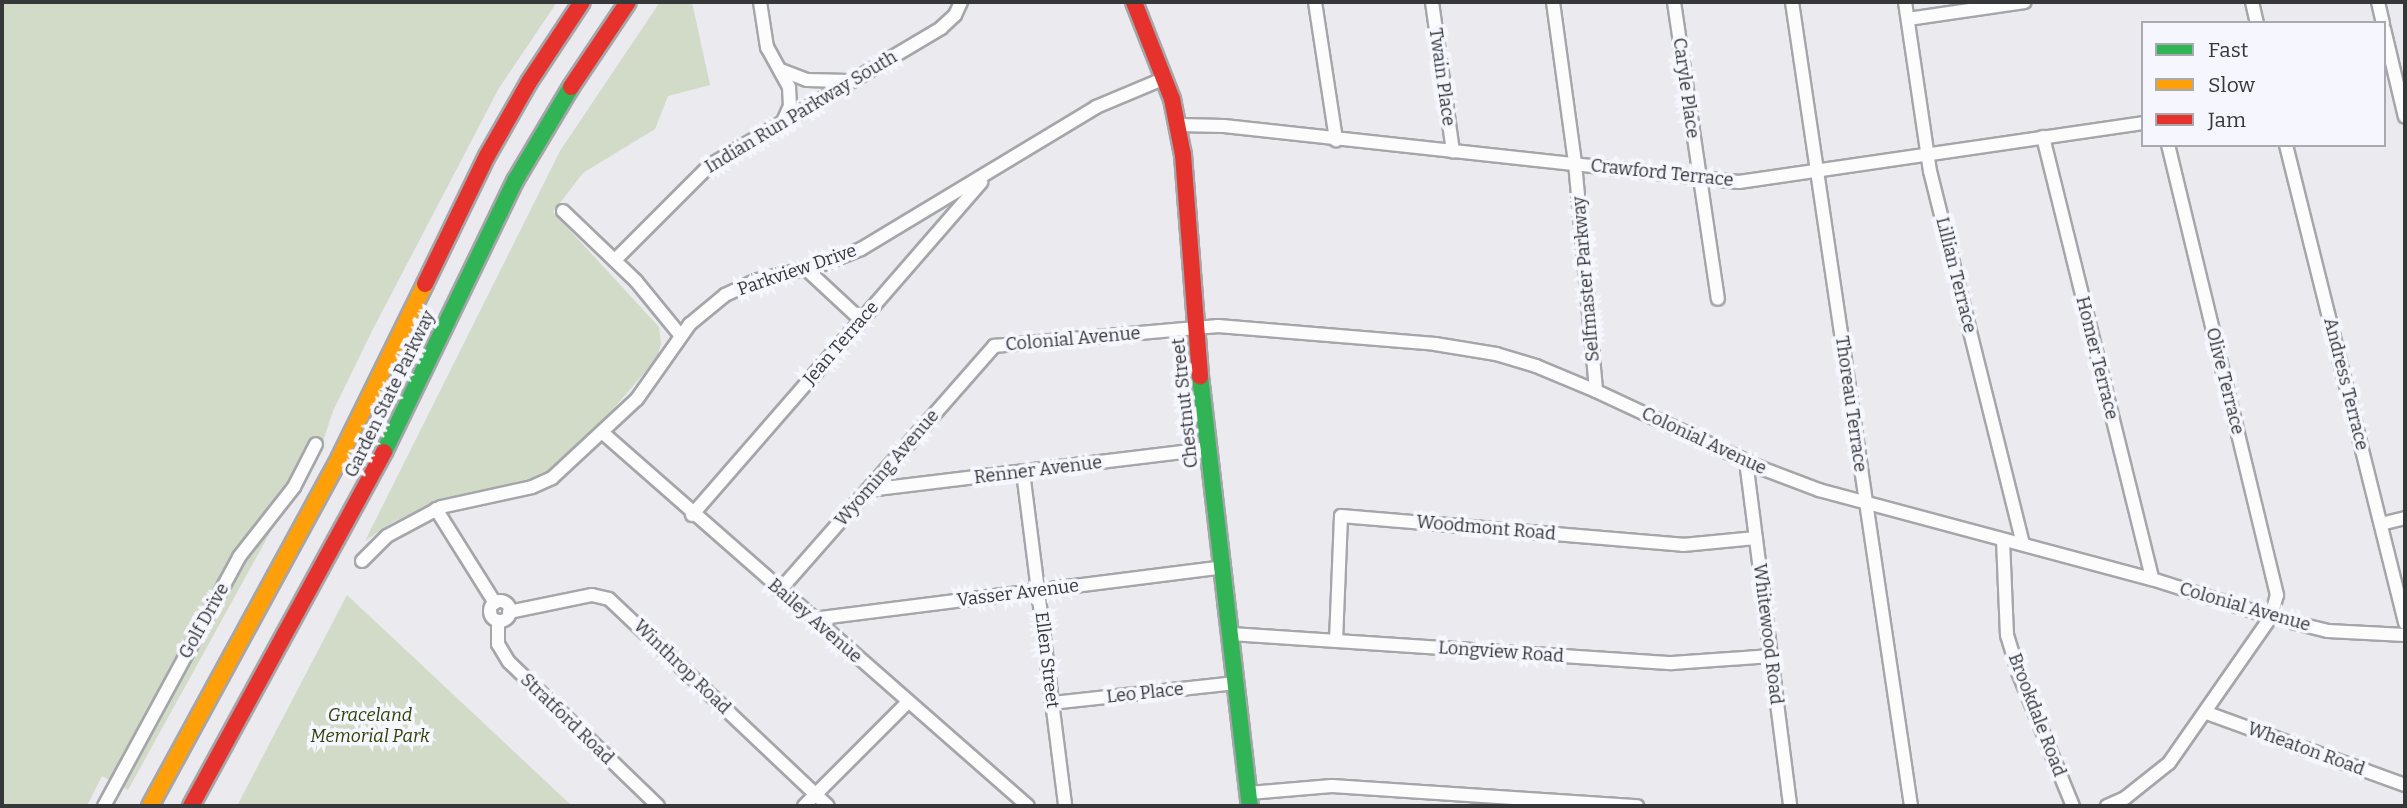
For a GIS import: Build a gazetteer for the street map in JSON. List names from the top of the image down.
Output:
{
  "streets": {
    "main road": ["Garden State Parkway", "Chestnut Street"],
    "street": [
      "Twain Place",
      "Caryle Place",
      "Indian Run Parkway South",
      "Crawford Terrace",
      "Parkview Drive",
      "Lillian Terrace",
      "Selfmaster Parkway",
      "Colonial Avenue",
      "Jean Terrace",
      "Homer Terrace",
      "Olive Terrace",
      "Andress Terrace",
      "Thoreau Terrace",
      "Wyoming Avenue",
      "Renner Avenue",
      "Woodmont Road",
      "Vasser Avenue",
      "Golf Drive",
      "Bailey Avenue",
      "Whitewood Road",
      "Longview Road",
      "Ellen Street",
      "Winthrop Road",
      "Leo Place",
      "Brookdale Road",
      "Stratford Road",
      "Wheaton Road"
    ]
  },
  "crossings": [
    ["Twain Place", "Crawford Terrace"],
    ["Caryle Place", "Crawford Terrace"],
    ["Crawford Terrace", "Lillian Terrace"],
    ["Crawford Terrace", "Selfmaster Parkway"],
    ["Crawford Terrace", "Homer Terrace"],
    ["Crawford Terrace", "Chestnut Street"],
    ["Crawford Terrace", "Thoreau Terrace"],
    ["Parkview Drive", "Jean Terrace"],
    ["Parkview Drive", "Chestnut Street"],
    ["Parkview Drive", "Bailey Avenue"],
    ["Lillian Terrace", "Colonial Avenue"],
    ["Selfmaster Parkway", "Colonial Avenue"],
    ["Colonial Avenue", "Homer Terrace"],
    ["Colonial Avenue", "Olive Terrace"],
    ["Colonial Avenue", "Chestnut Street"],
    ["Colonial Avenue", "Thoreau Terrace"],
    ["Colonial Avenue", "Wyoming Avenue"],
    ["Colonial Avenue", "Whitewood Road"],
    ["Colonial Avenue", "Brookdale Road"],
    ["Jean Terrace", "Bailey Avenue"],
    ["Chestnut Street", "Renner Avenue"],
    ["Chestnut Street", "Vasser Avenue"],
    ["Chestnut Street", "Longview Road"],
    ["Chestnut Street", "Leo Place"],
    ["Wyoming Avenue", "Renner Avenue"],
    ["Wyoming Avenue", "Bailey Avenue"],
    ["Renner Avenue", "Ellen Street"],
    ["Woodmont Road", "Whitewood Road"],
    ["Woodmont Road", "Longview Road"],
    ["Vasser Avenue", "Bailey Avenue"],
    ["Vasser Avenue", "Ellen Street"],
    ["Whitewood Road", "Longview Road"],
    ["Ellen Street", "Leo Place"],
    ["Winthrop Road", "Stratford Road"]
  ],
  "parks": ["Graceland Memorial Park"],
  "legend": ["Fast", "Slow", "Jam"]
}
